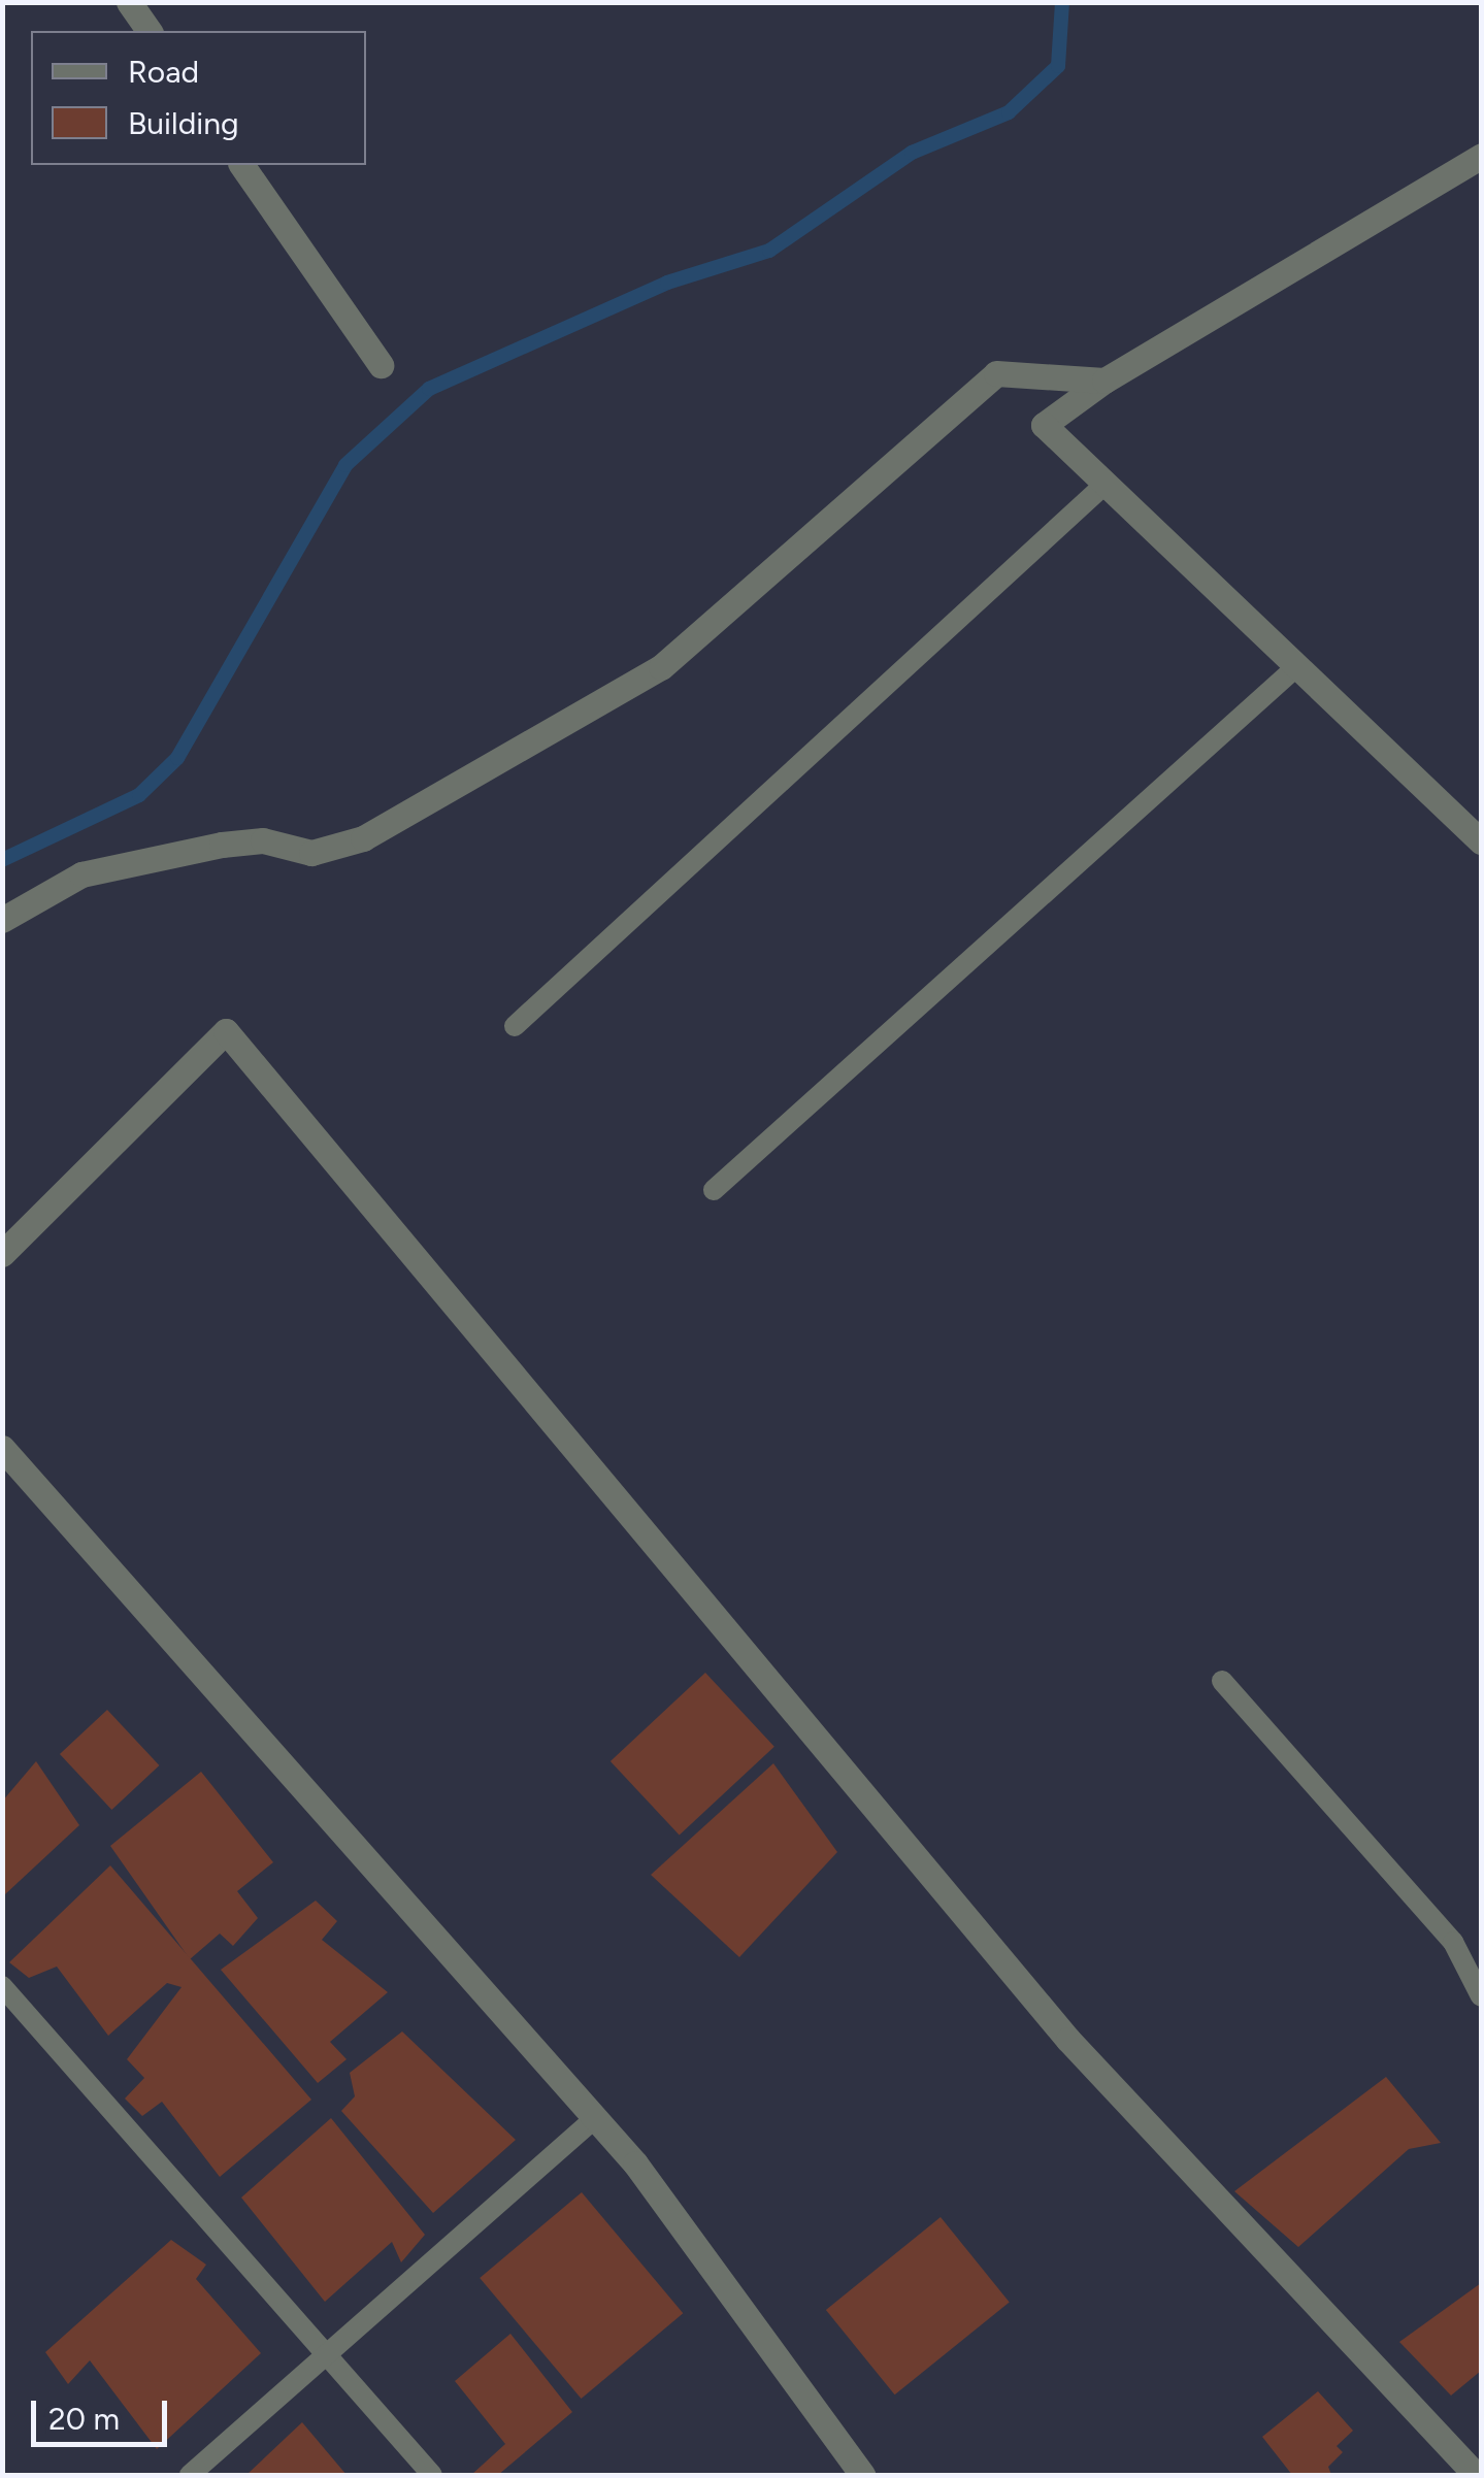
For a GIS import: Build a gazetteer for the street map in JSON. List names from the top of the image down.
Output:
{
  "legend": ["Road", "Building"],
  "scale_bar": "20 m"
}
